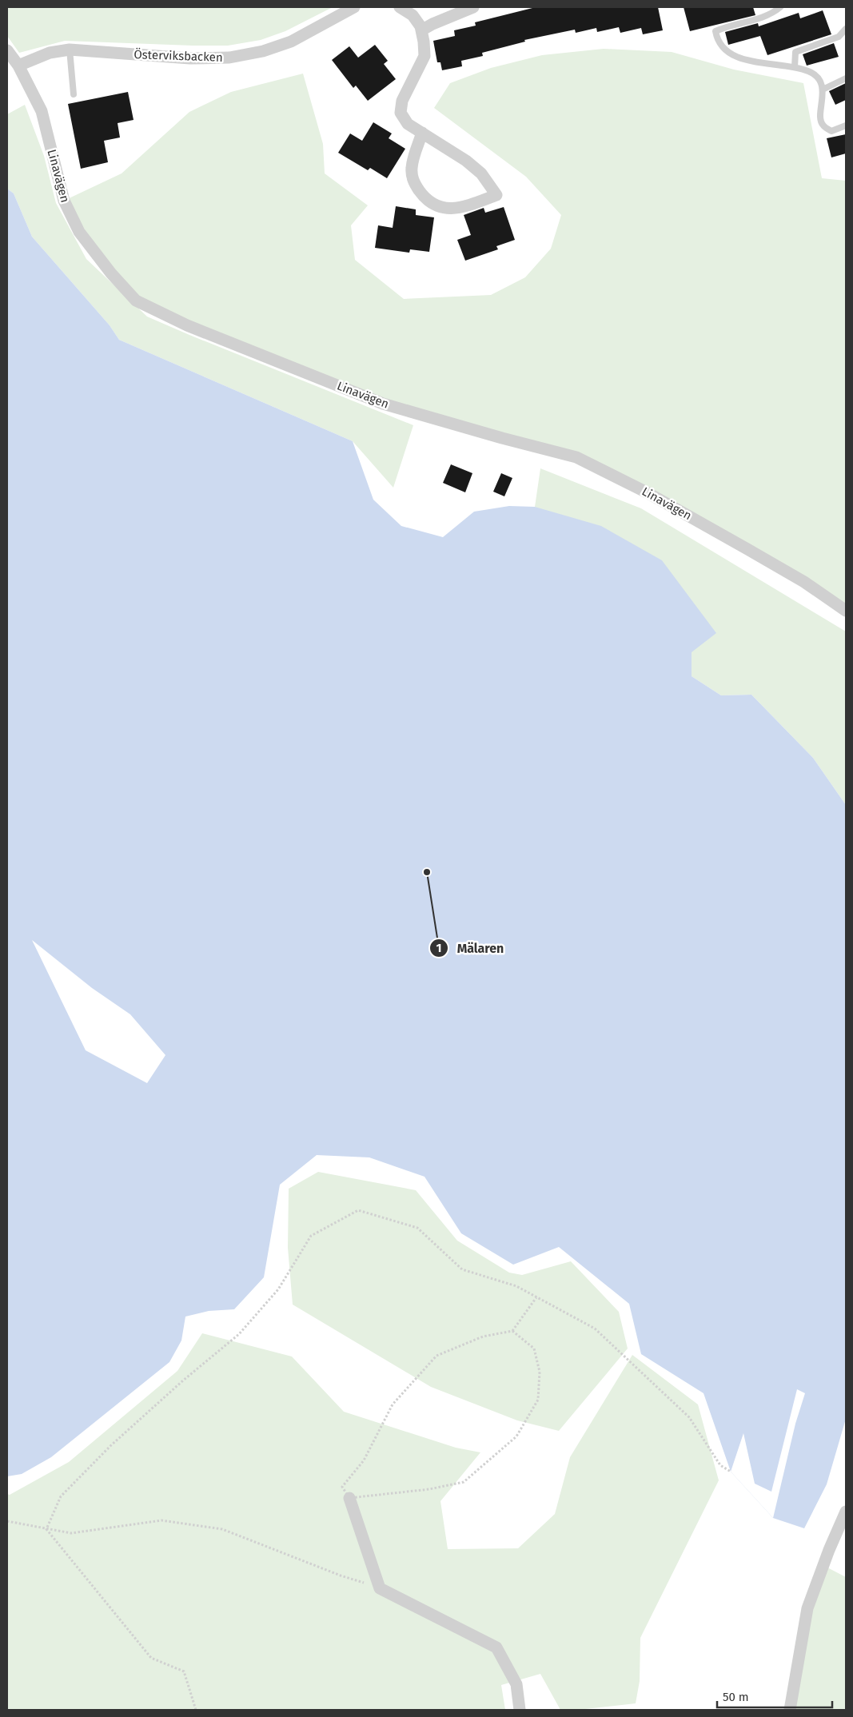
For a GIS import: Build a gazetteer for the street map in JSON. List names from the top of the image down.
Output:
{
  "streets": {
    "street": ["Österviksbacken", "Linavägen"]
  },
  "crossings": [
    ["Österviksbacken", "Linavägen"]
  ],
  "places": ["Mälaren"],
  "scale_bar": "50 m"
}
